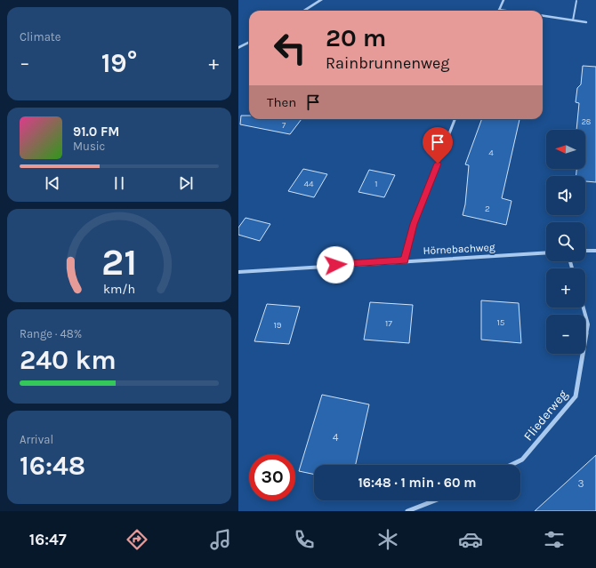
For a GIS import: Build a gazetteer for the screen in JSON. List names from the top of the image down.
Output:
{
  "streets": {
    "street": ["Hörnebachweg", "Fliederweg"]
  },
  "house_numbers": [
    "28",
    "7",
    "4",
    "44",
    "1",
    "2",
    "15",
    "17",
    "19",
    "4",
    "3"
  ],
  "north": "left",
  "page": {
    "tile": [
      "Climate",
      ["Range · 48%", "240 km"],
      ["Arrival", "16:48"]
    ],
    "turn": ["20 m", "Rainbrunnenweg"],
    "heat": ["−", "19°", "+"],
    "then": "Then",
    "song": ["91.0 FM", "Music"],
    "map_buttons": ["+", "−"],
    "limit": "30",
    "trip": "16:48 · 1 min · 60 m",
    "tabs": "16:47",
    "gauge": ["21", "km/h"]
  }
}
